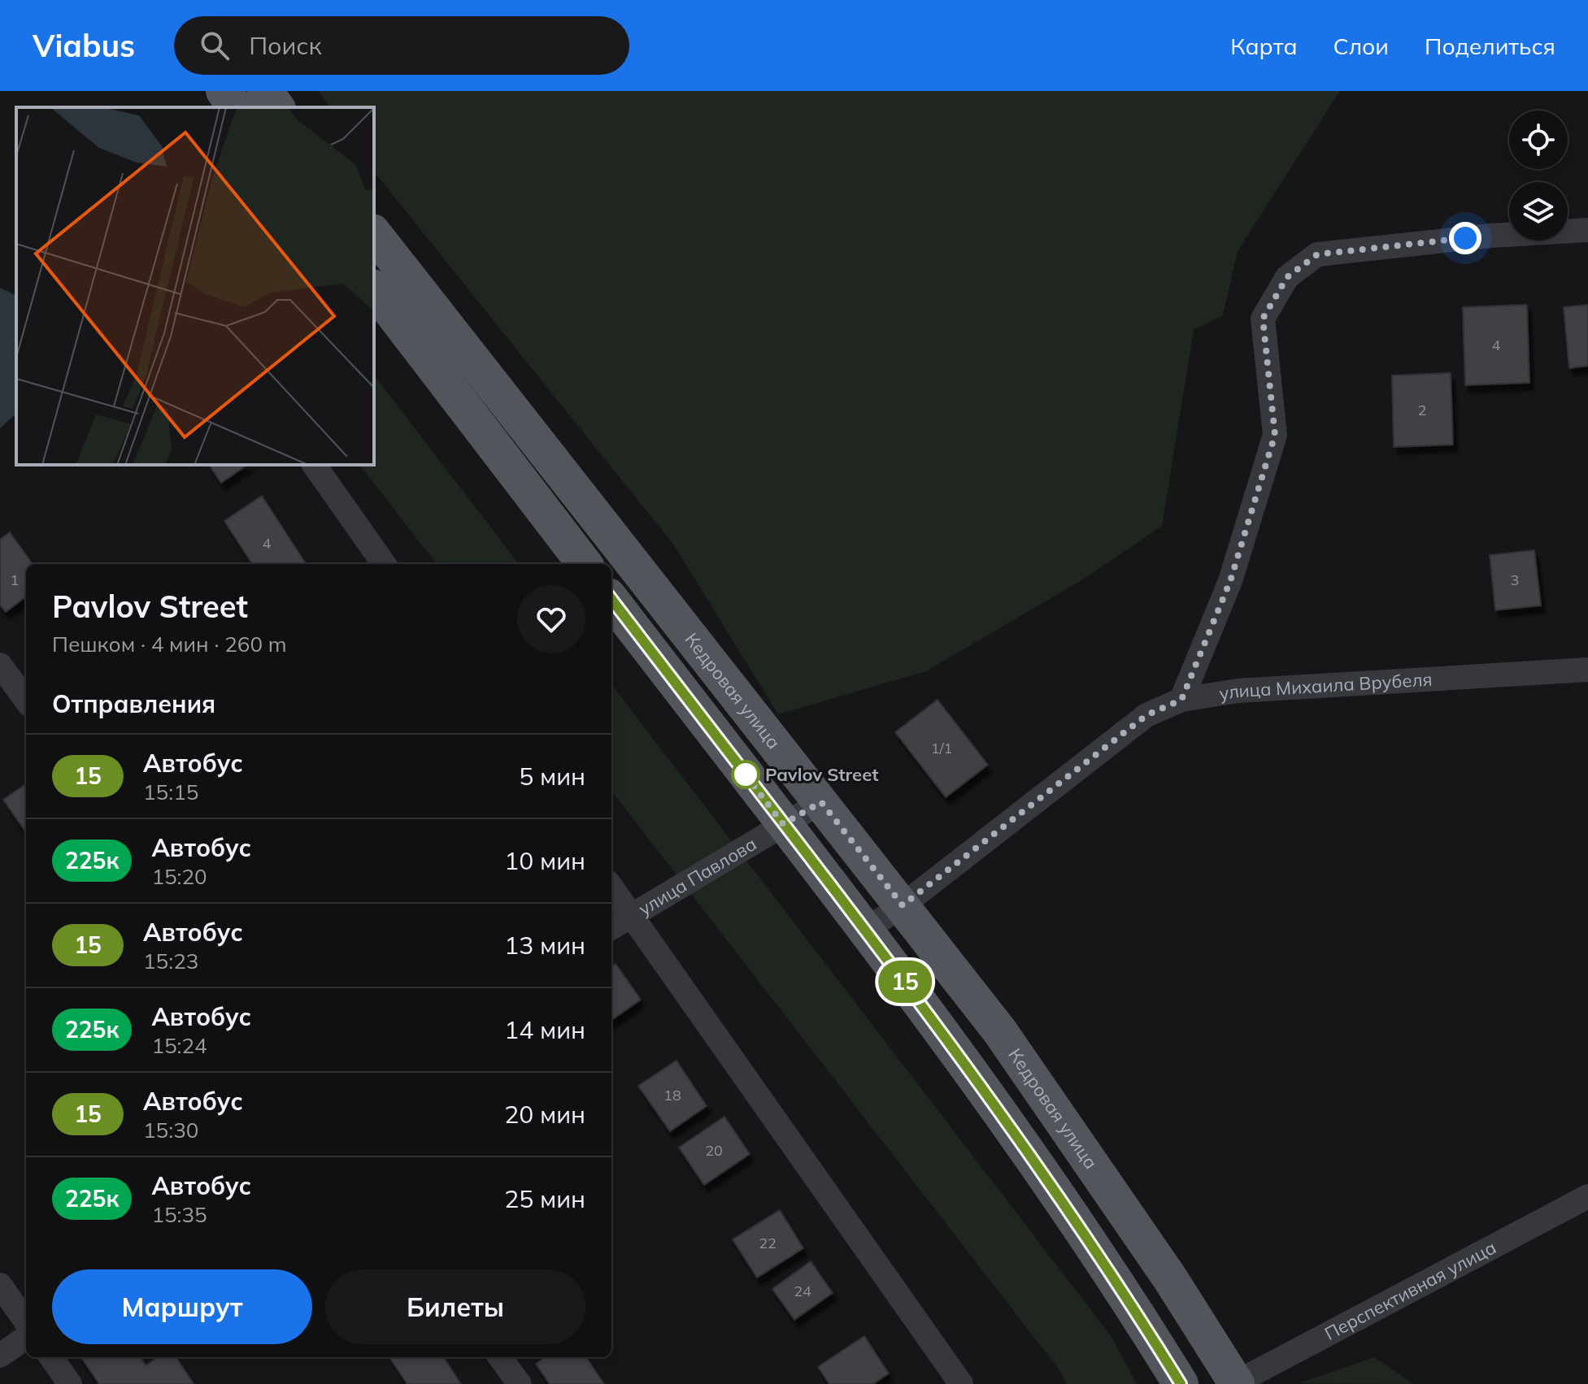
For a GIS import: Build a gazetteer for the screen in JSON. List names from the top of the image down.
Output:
{
  "streets": {
    "main road": ["Кедровая улица"],
    "street": ["улица Михаила Врубеля", "улица Павлова", "Перспективная улица"]
  },
  "crossings": [
    ["улица Михаила Врубеля", "Кедровая улица"],
    ["Кедровая улица", "улица Павлова"],
    ["Кедровая улица", "Перспективная улица"]
  ],
  "places": ["Pavlov Street"],
  "lines": ["bus line 15"],
  "house_numbers": [
    "4",
    "2",
    "4",
    "1",
    "3",
    "1/1",
    "18",
    "20",
    "22",
    "24"
  ],
  "page": {
    "header": "Viabus",
    "search": "Поиск",
    "nav": ["Карта", "Слои", "Поделиться"],
    "on_map": "15",
    "heading": [
      ["Pavlov Street", "Пешком · 4 мин · 260 m"],
      "Отправления"
    ],
    "list": [
      {
        "mark": "15",
        "name": "Автобус",
        "note": "15:15",
        "value": "5 мин"
      },
      {
        "mark": "225к",
        "name": "Автобус",
        "note": "15:20",
        "value": "10 мин"
      },
      {
        "mark": "15",
        "name": "Автобус",
        "note": "15:23",
        "value": "13 мин"
      },
      {
        "mark": "225к",
        "name": "Автобус",
        "note": "15:24",
        "value": "14 мин"
      },
      {
        "mark": "15",
        "name": "Автобус",
        "note": "15:30",
        "value": "20 мин"
      },
      {
        "mark": "225к",
        "name": "Автобус",
        "note": "15:35",
        "value": "25 мин"
      }
    ],
    "buttons": ["Маршрут", "Билеты"]
  }
}
